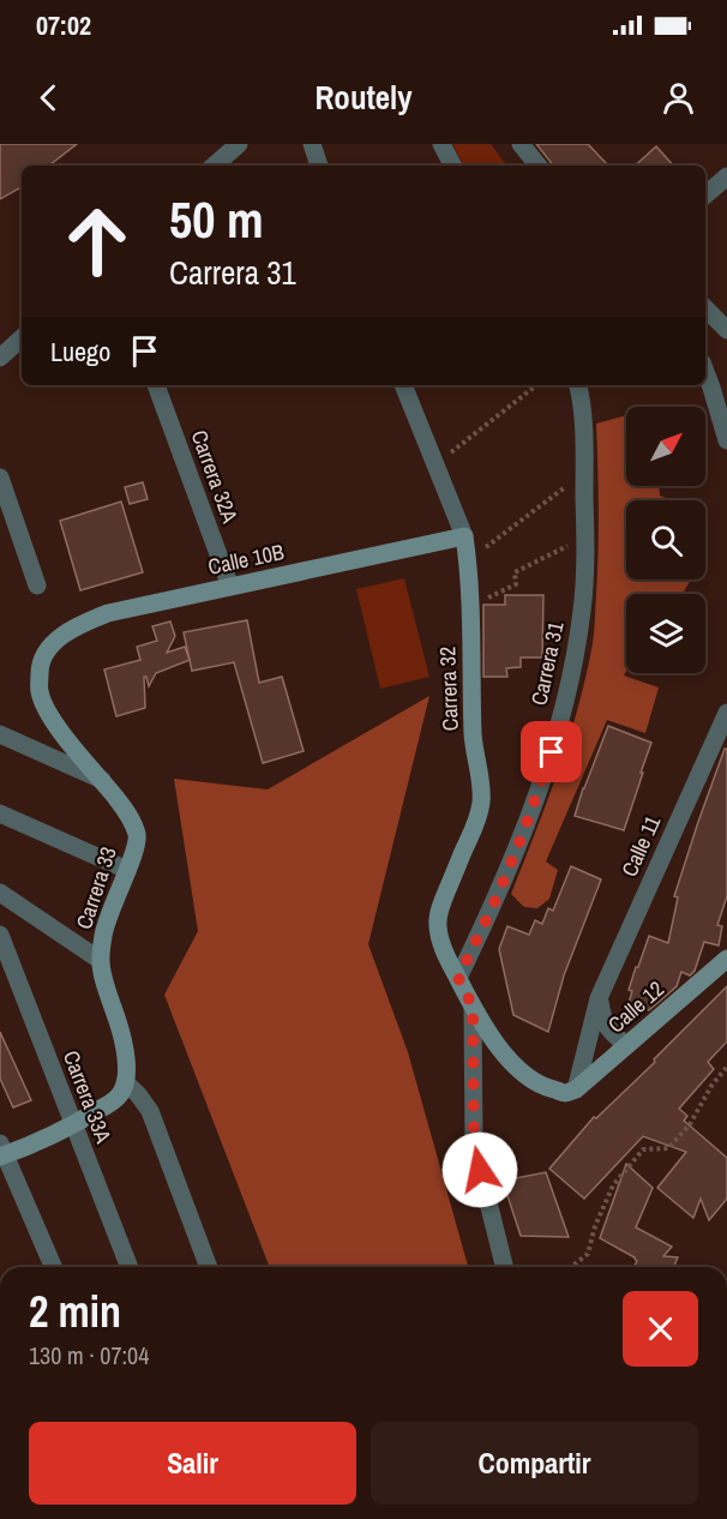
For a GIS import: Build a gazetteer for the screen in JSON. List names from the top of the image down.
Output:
{
  "streets": {
    "street": [
      "Carrera 32A",
      "Calle 10B",
      "Carrera 31",
      "Carrera 32",
      "Calle 11",
      "Carrera 33",
      "Calle 12",
      "Carrera 33A"
    ]
  },
  "crossings": [
    ["Carrera 32A", "Calle 10B"],
    ["Calle 10B", "Carrera 32"],
    ["Calle 10B", "Carrera 33"],
    ["Carrera 31", "Carrera 32"],
    ["Calle 11", "Calle 12"]
  ],
  "north": "top right",
  "page": {
    "status": "07:02",
    "header": "Routely",
    "turn": ["50 m", "Carrera 31"],
    "then": "Luego",
    "heading": ["2 min", "130 m · 07:04"],
    "buttons": ["Salir", "Compartir"]
  }
}
